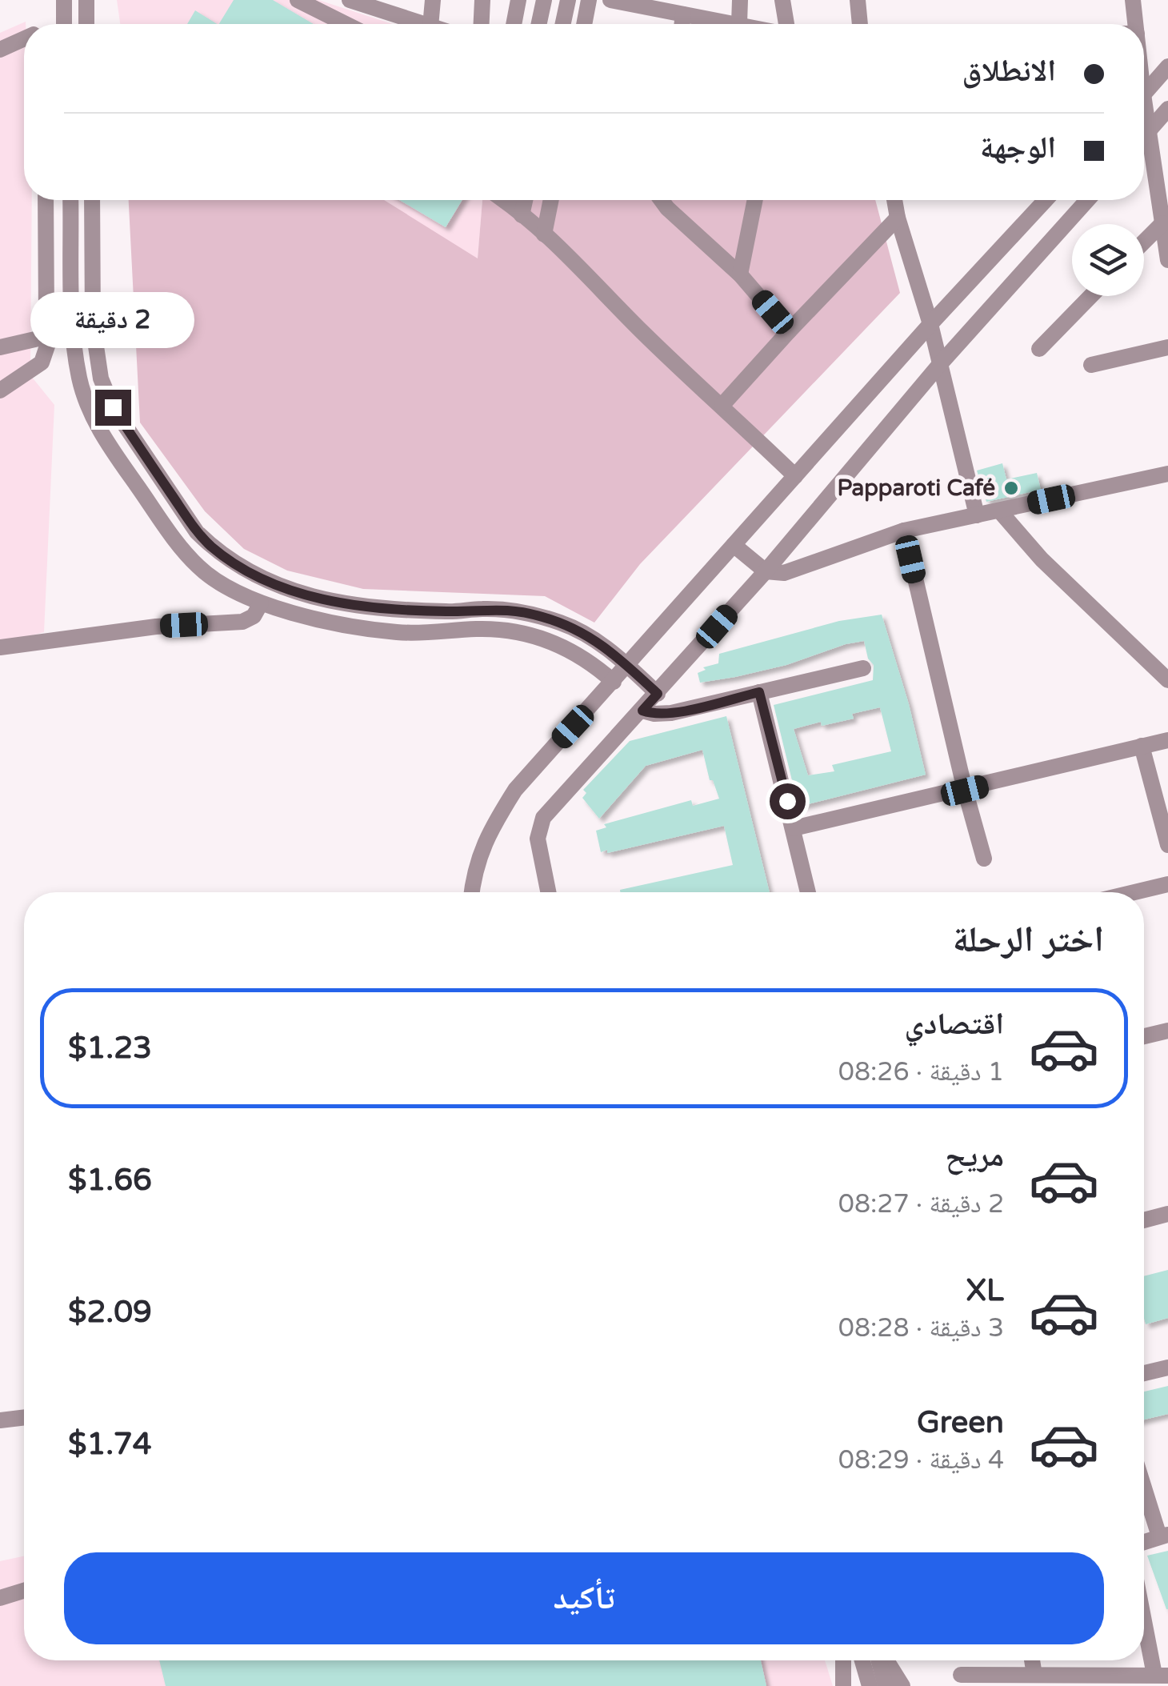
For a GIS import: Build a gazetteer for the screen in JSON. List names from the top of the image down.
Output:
{
  "places": ["Papparoti Café"],
  "page": {
    "banner": ["الانطلاق", "الوجهة"],
    "bubble": "2 دقيقة",
    "heading": "اختر الرحلة",
    "list": [
      {
        "name": "اقتصادي",
        "note": "1 دقيقة · 08:26",
        "value": "$1.23"
      },
      {
        "name": "مريح",
        "note": "2 دقيقة · 08:27",
        "value": "$1.66"
      },
      {
        "name": "XL",
        "note": "3 دقيقة · 08:28",
        "value": "$2.09"
      },
      {
        "name": "Green",
        "note": "4 دقيقة · 08:29",
        "value": "$1.74"
      }
    ],
    "buttons": "تأكيد"
  }
}
